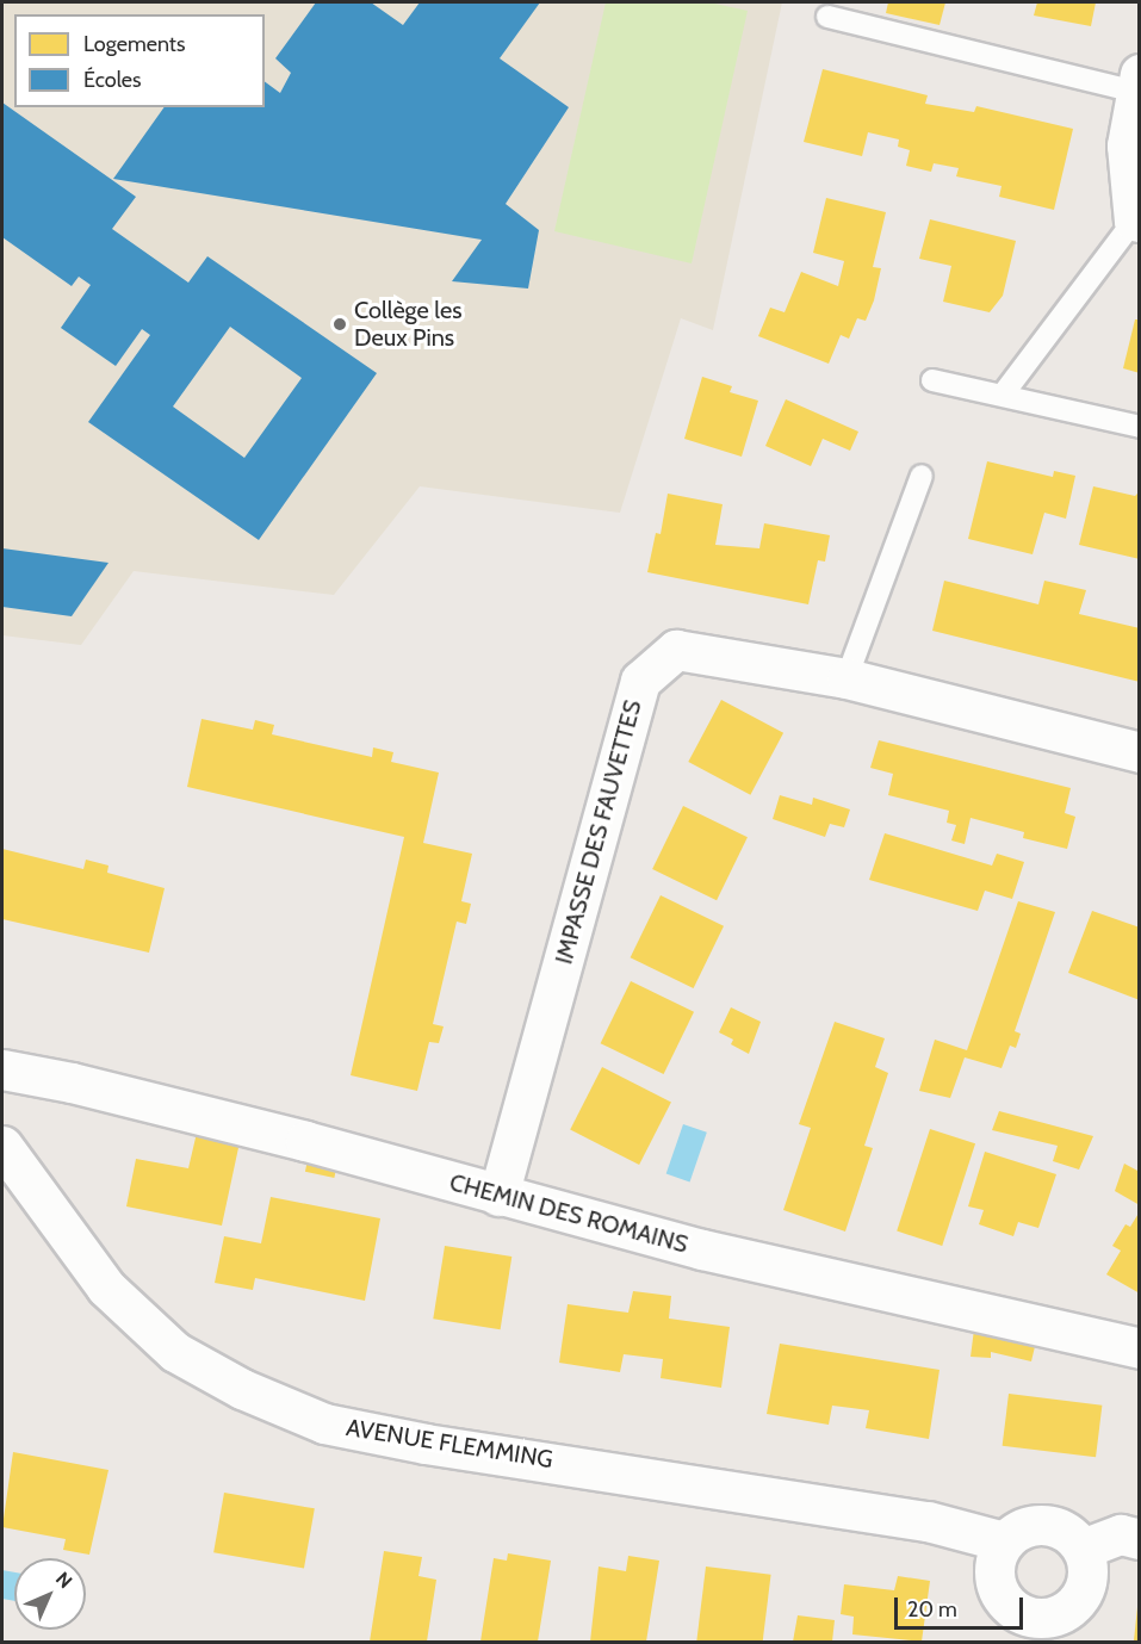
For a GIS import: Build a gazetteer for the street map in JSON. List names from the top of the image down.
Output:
{
  "streets": {
    "street": ["IMPASSE DES FAUVETTES", "CHEMIN DES ROMAINS", "AVENUE FLEMMING"]
  },
  "crossings": [
    ["IMPASSE DES FAUVETTES", "CHEMIN DES ROMAINS"]
  ],
  "places": ["Collège les Deux Pins"],
  "legend": ["Logements", "Écoles"],
  "scale_bar": "20 m",
  "north": "top right"
}
